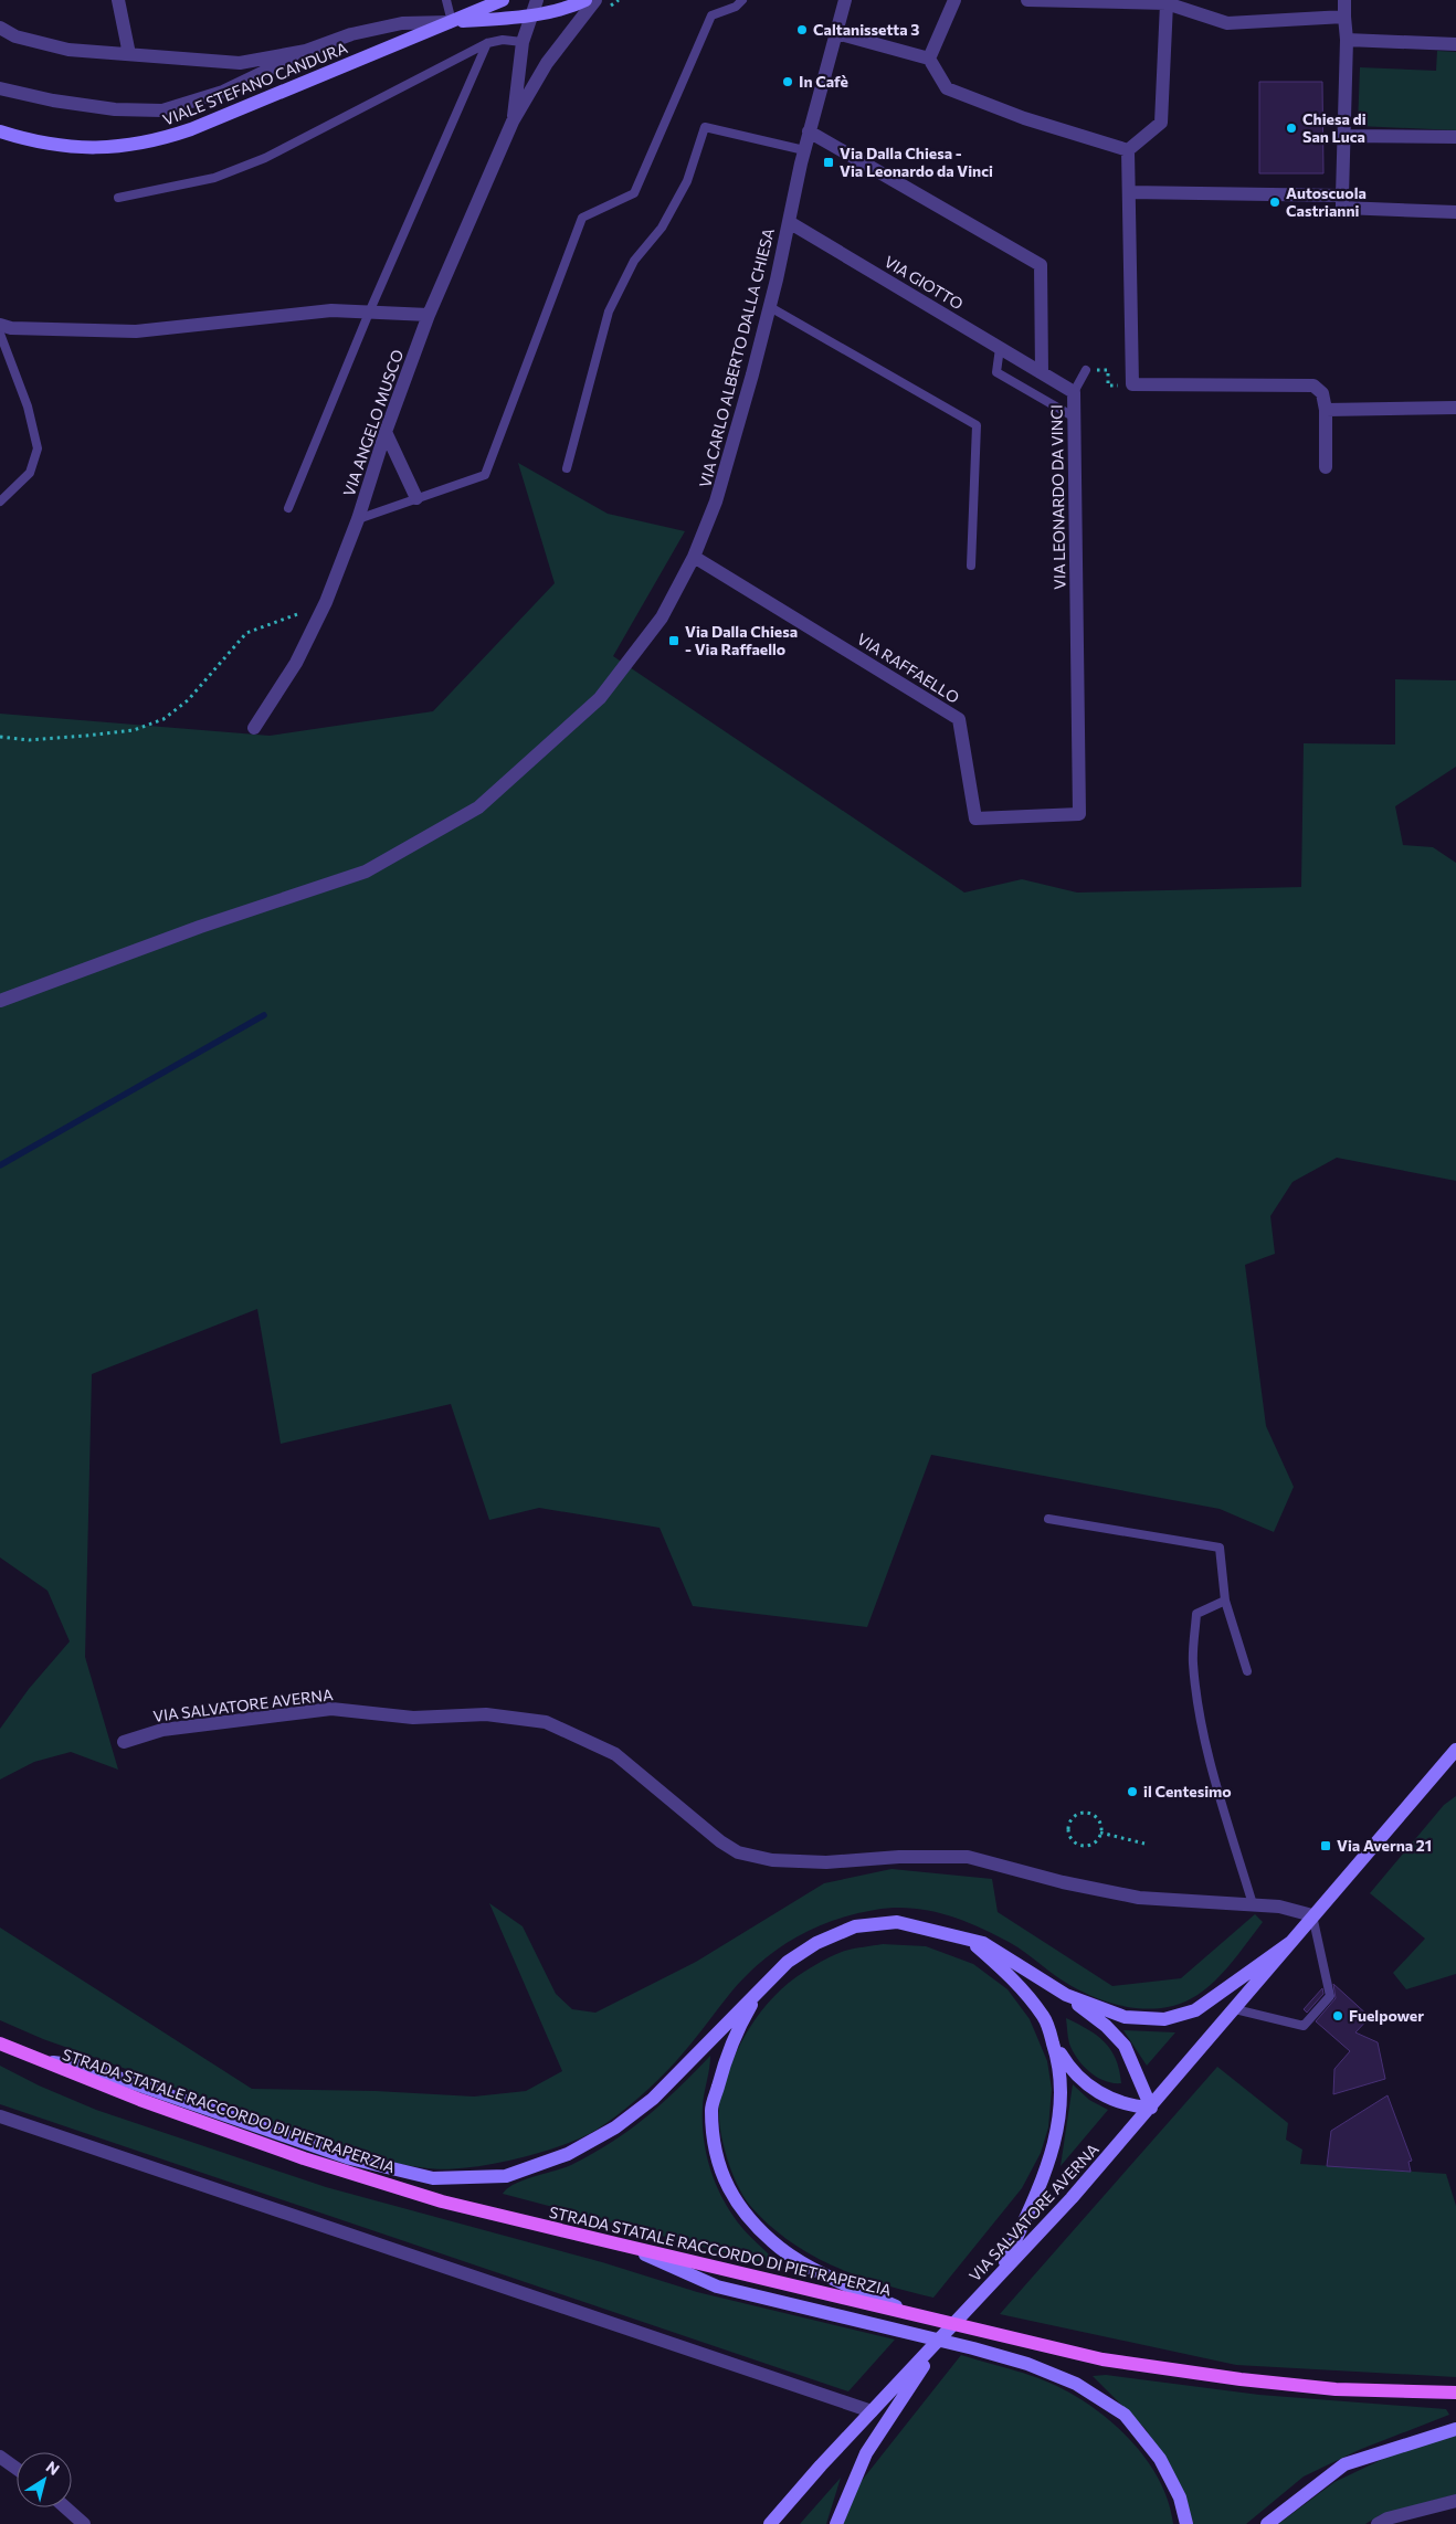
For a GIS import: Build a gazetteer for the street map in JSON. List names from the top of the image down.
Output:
{
  "streets": {
    "main road": ["VIALE STEFANO CANDURA", "VIA SALVATORE AVERNA", "STRADA STATALE RACCORDO DI PIETRAPERZIA"],
    "street": [
      "VIA GIOTTO",
      "VIA CARLO ALBERTO DALLA CHIESA",
      "VIA ANGELO MUSCO",
      "VIA LEONARDO DA VINCI",
      "VIA RAFFAELLO"
    ]
  },
  "crossings": [
    ["VIA GIOTTO", "VIA CARLO ALBERTO DALLA CHIESA"],
    ["VIA GIOTTO", "VIA LEONARDO DA VINCI"],
    ["VIA CARLO ALBERTO DALLA CHIESA", "VIA RAFFAELLO"],
    ["VIA LEONARDO DA VINCI", "VIA RAFFAELLO"]
  ],
  "places": {
    "other": [
      "Caltanissetta 3",
      "In Cafè",
      "Chiesa di San Luca",
      "Autoscuola Castrianni",
      "il Centesimo",
      "Fuelpower"
    ],
    "transit": ["Via Dalla Chiesa - Via Leonardo da Vinci", "Via Dalla Chiesa - Via Raffaello", "Via Averna 21"]
  },
  "north": "top right"
}
